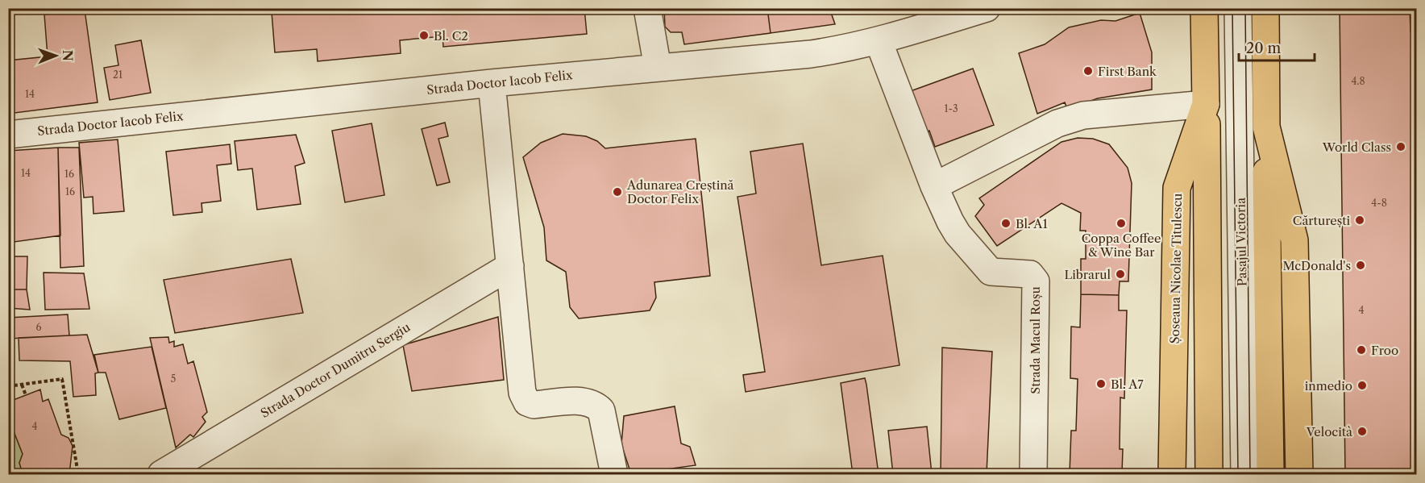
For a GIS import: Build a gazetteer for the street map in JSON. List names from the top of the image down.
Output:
{
  "streets": {
    "main road": ["Șoseaua Nicolae Titulescu"],
    "street": [
      "Strada Doctor Iacob Felix",
      "Pasajul Victoria",
      "Strada Macul Roșu",
      "Strada Doctor Dumitru Sergiu"
    ]
  },
  "crossings": [
    ["Strada Doctor Iacob Felix", "Strada Macul Roșu"]
  ],
  "places": [
    "Bl. C2",
    "First Bank",
    "World Class",
    "Adunarea Creștină Doctor Felix",
    "Cărturești",
    "Bl. A1",
    "Coppa Coffee & Wine Bar",
    "McDonald's",
    "Librarul",
    "Froo",
    "Bl. A7",
    "inmedio",
    "Velocità"
  ],
  "house_numbers": [
    "21",
    "4.8",
    "14",
    "1-3",
    "14",
    "16",
    "16",
    "4-8",
    "4",
    "6",
    "5",
    "4"
  ],
  "scale_bar": "20 m",
  "north": "right"
}
